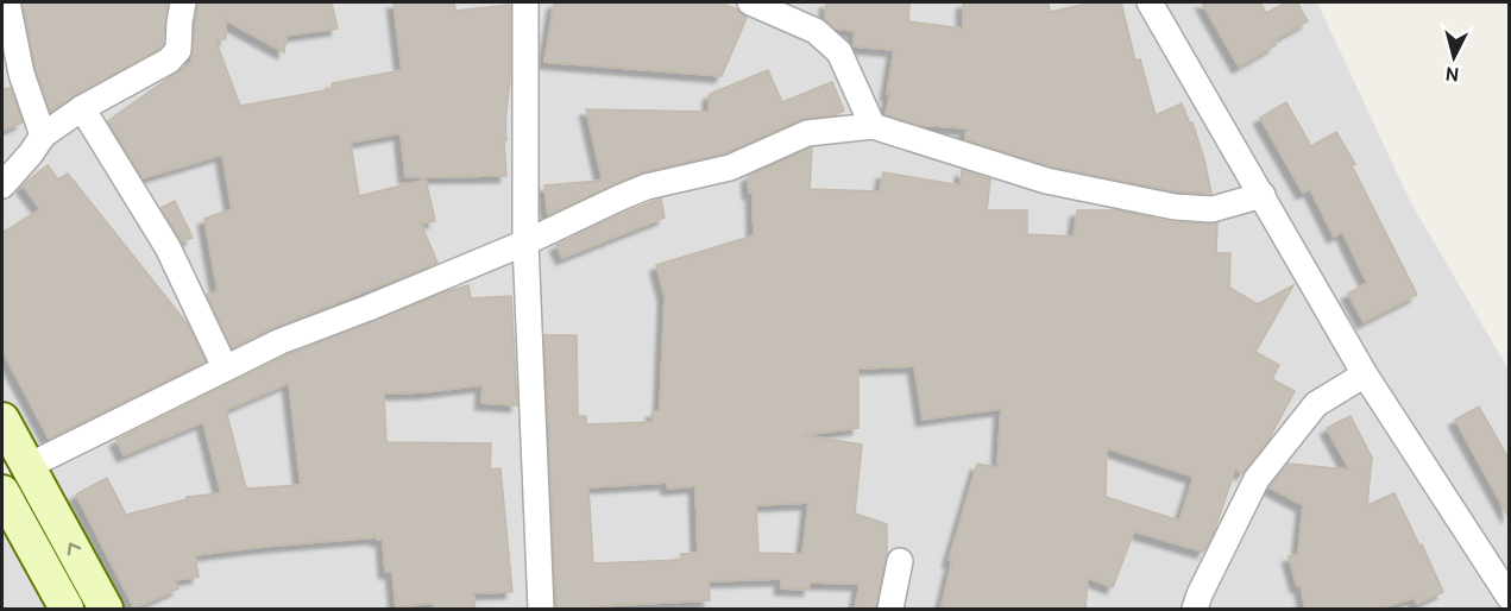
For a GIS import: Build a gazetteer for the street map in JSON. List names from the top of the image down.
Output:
{
  "north": "bottom"
}
